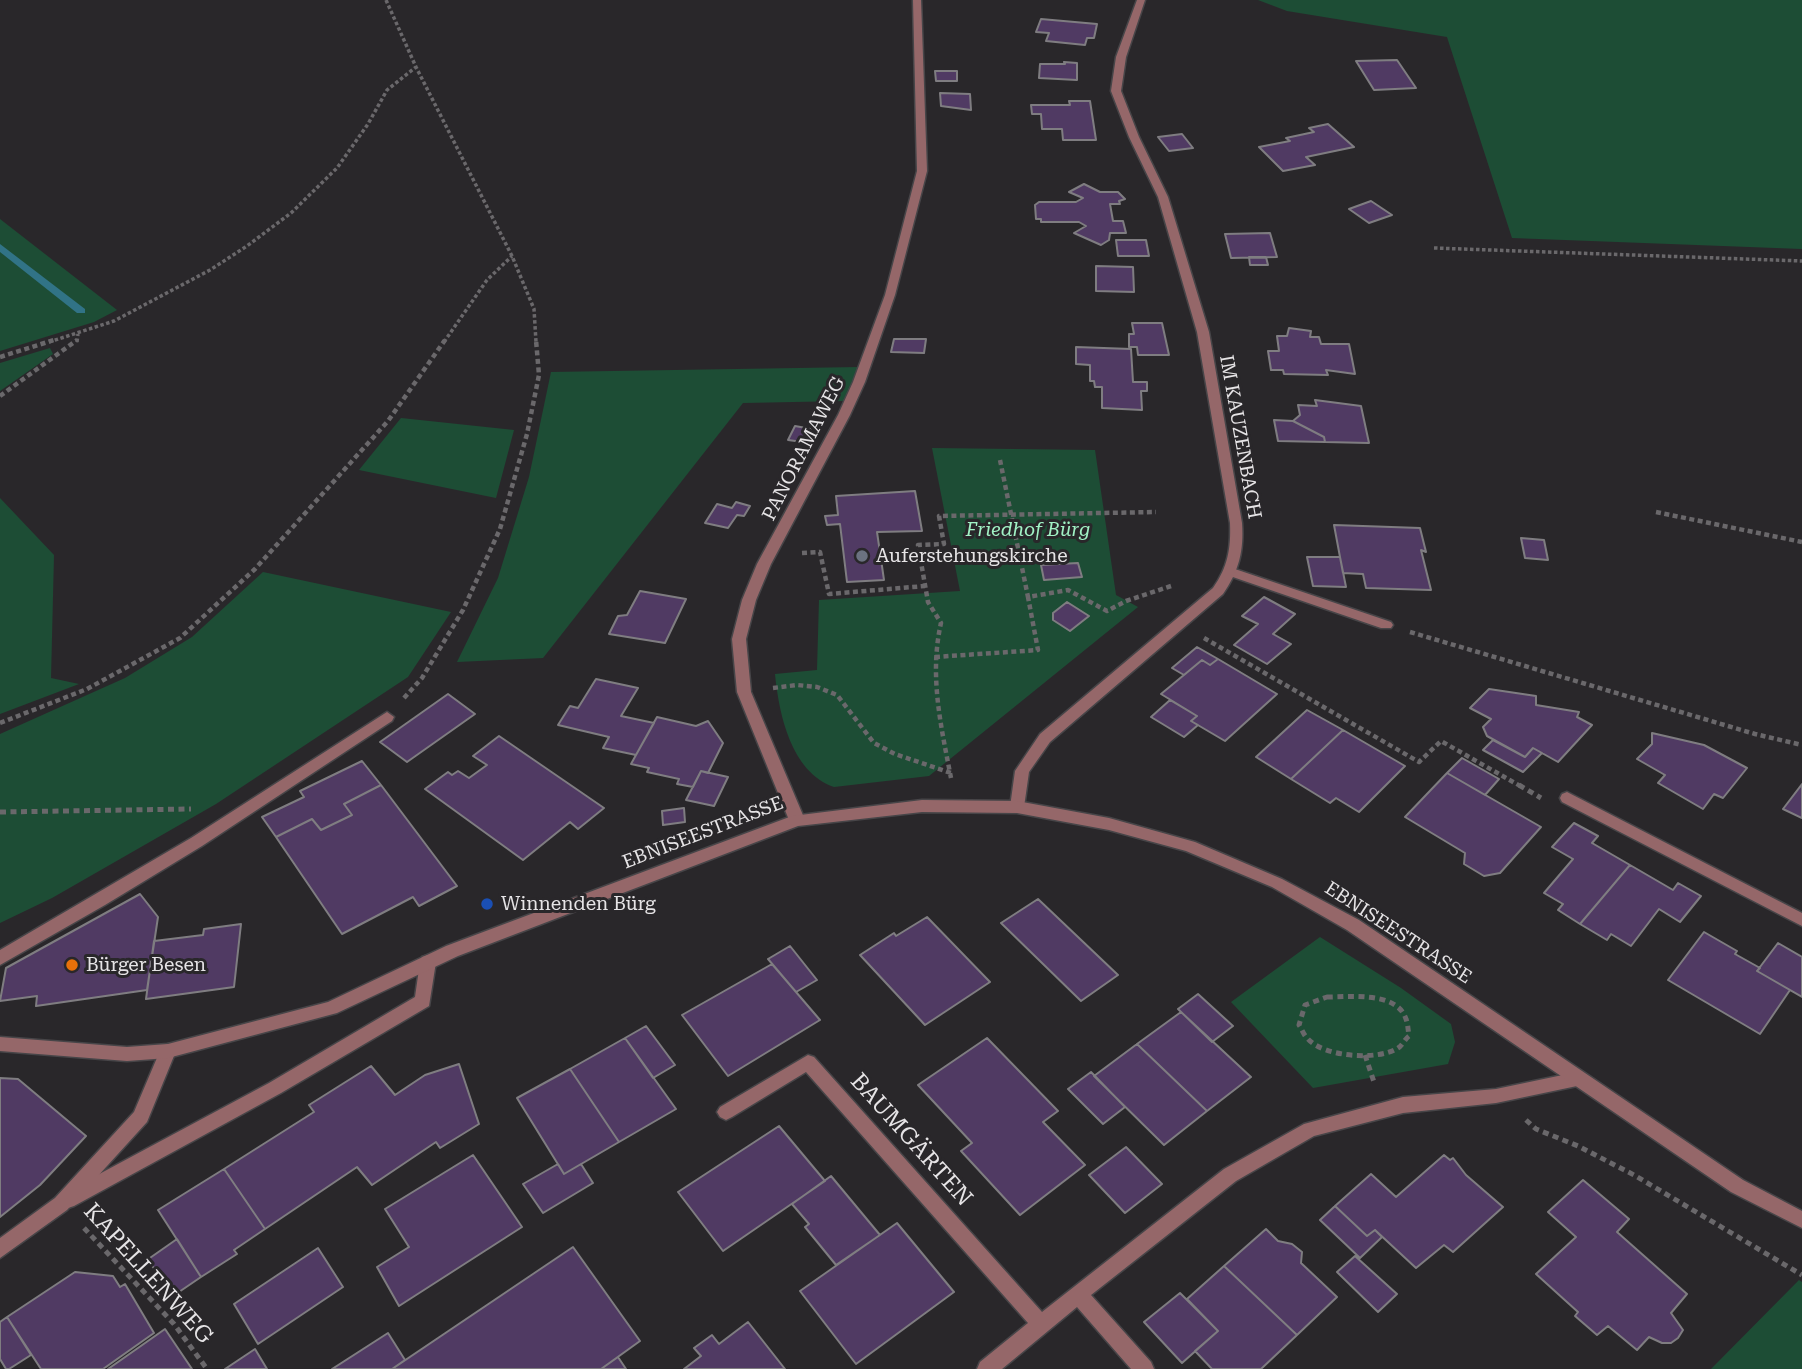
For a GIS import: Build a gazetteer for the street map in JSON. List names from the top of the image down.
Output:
{
  "streets": {
    "street": [
      "IM KAUZENBACH",
      "PANORAMAWEG",
      "EBNISEESTRASSE",
      "BAUMGÄRTEN"
    ],
    "path": ["KAPELLENWEG"]
  },
  "crossings": [
    ["PANORAMAWEG", "EBNISEESTRASSE"]
  ],
  "parks": ["Friedhof Bürg"],
  "places": ["Auferstehungskirche", "Winnenden Bürg", "Bürger Besen"]
}
